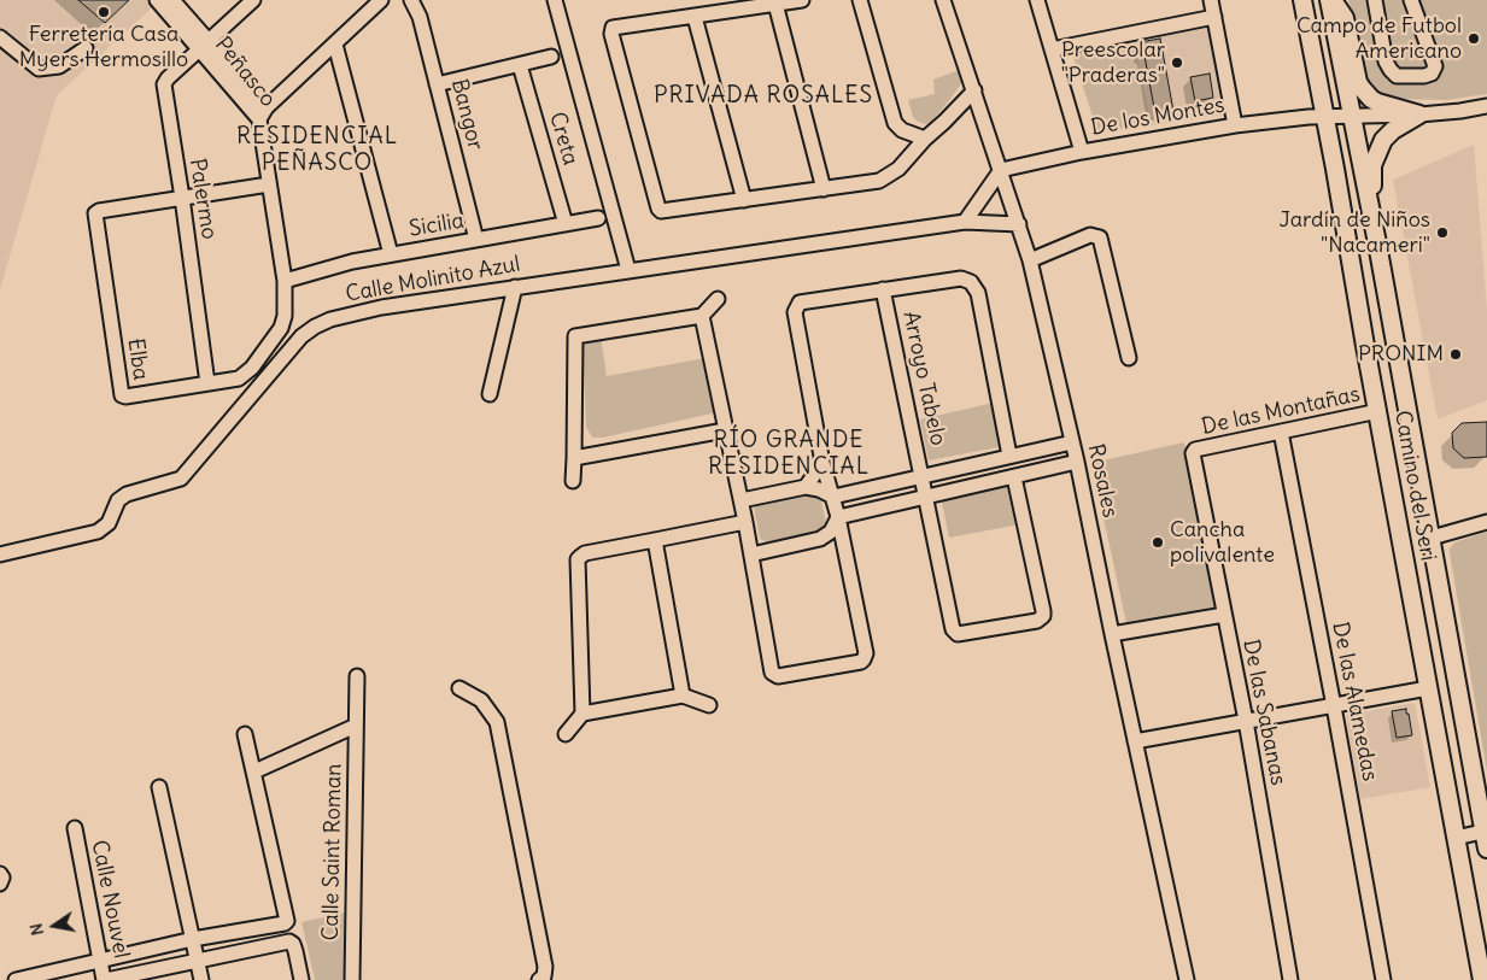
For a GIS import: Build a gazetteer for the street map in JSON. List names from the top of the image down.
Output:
{
  "streets": {
    "main road": ["Camino del Seri"],
    "street": [
      "Peñasco",
      "Bangor",
      "De los Montes",
      "Creta",
      "Palermo",
      "Sicilia",
      "Calle Molinito Azul",
      "Elba",
      "Arroyo Tabelo",
      "De las Montañas",
      "Rosales",
      "De las Alamedas",
      "De las Sabanas",
      "Calle Saint Roman",
      "Calle Nouvel"
    ]
  },
  "crossings": [
    ["Peñasco", "Palermo"],
    ["Peñasco", "Sicilia"],
    ["Peñasco", "Elba"],
    ["Bangor", "Sicilia"],
    ["De los Montes", "Rosales"],
    ["De los Montes", "Camino del Seri"],
    ["Creta", "Sicilia"],
    ["Palermo", "Elba"],
    ["Calle Molinito Azul", "Rosales"],
    ["De las Montañas", "Camino del Seri"],
    ["De las Montañas", "De las Alamedas"],
    ["De las Montañas", "De las Sabanas"]
  ],
  "districts": ["PRIVADA ROSALES", "RESIDENCIAL PEÑASCO", "RÍO GRANDE RESIDENCIAL"],
  "places": [
    "Ferretería Casa Myers Hermosillo",
    "Campo de Futbol Americano",
    "Preescolar \"Praderas\"",
    "Jardín de Niños \"Nacameri\"",
    "PRONIM",
    "Cancha polivalente"
  ],
  "north": "left"
}
